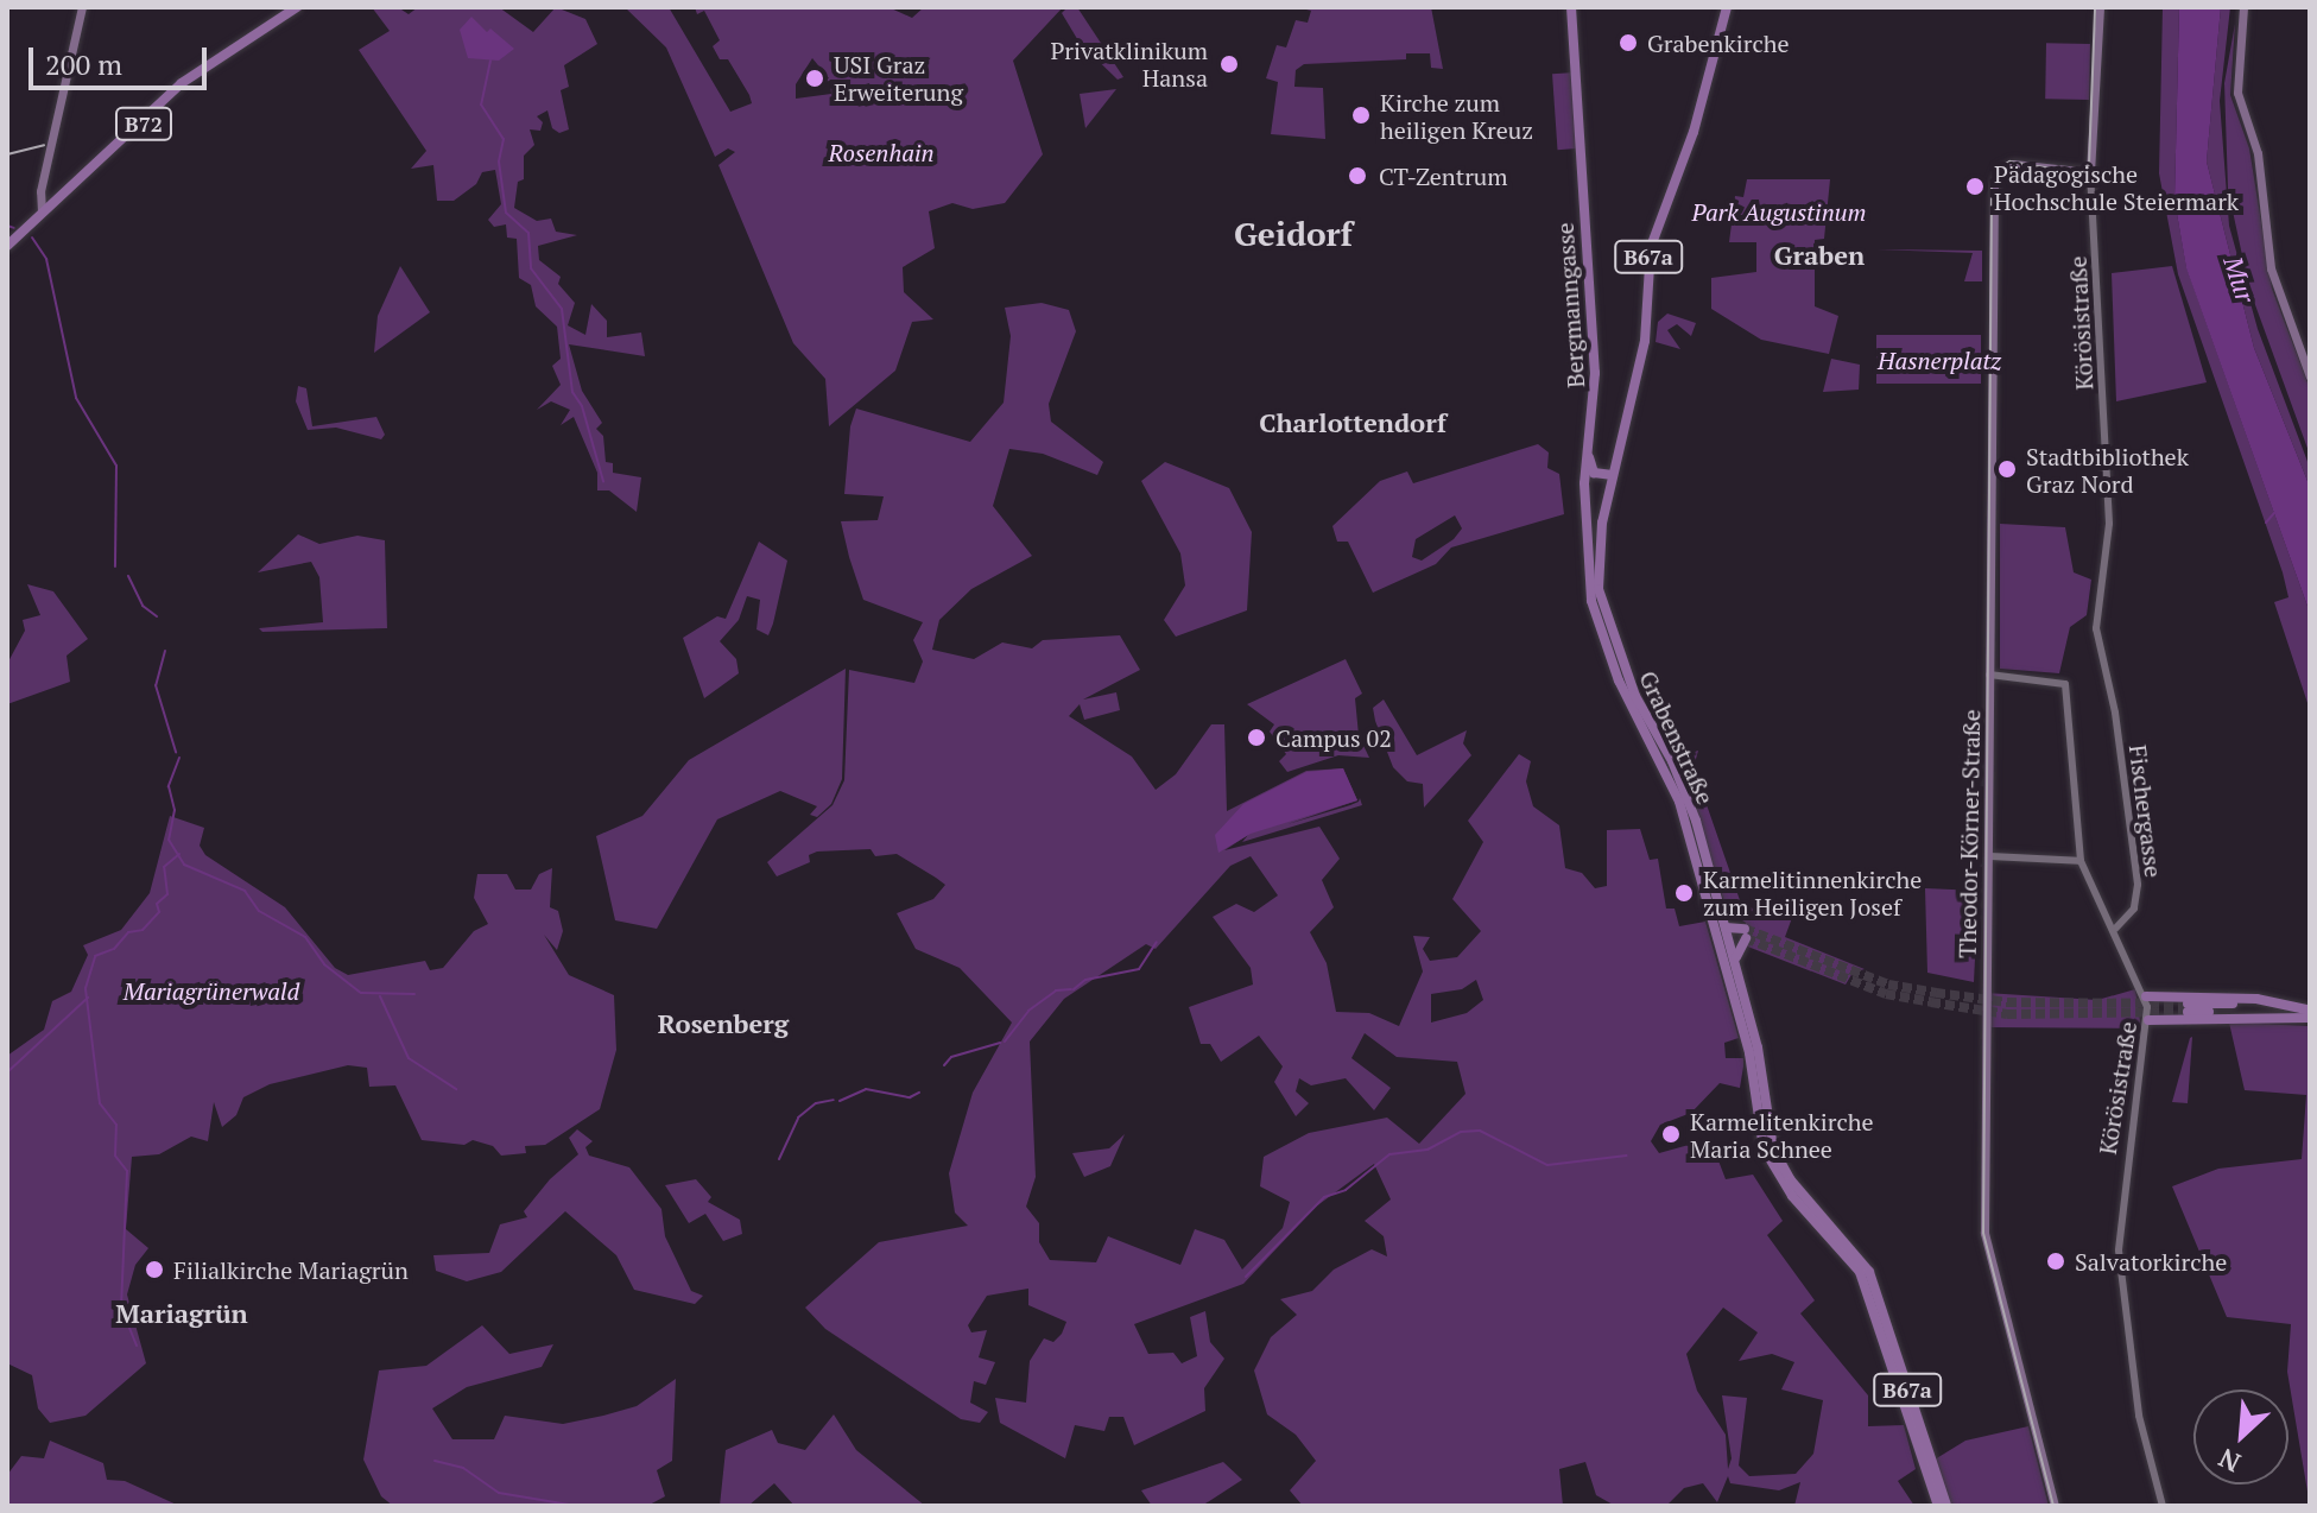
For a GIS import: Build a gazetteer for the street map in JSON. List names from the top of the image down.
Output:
{
  "streets": {
    "main road": [
      "B72",
      "B67a",
      "Bergmanngasse",
      "Körösistraße",
      "Grabenstraße",
      "Theodor-Körner-Straße"
    ],
    "street": ["Fischergasse"]
  },
  "crossings": [
    ["B67a", "Grabenstraße"],
    ["Bergmanngasse", "Grabenstraße"],
    ["Körösistraße", "Fischergasse"],
    ["Körösistraße", "Theodor-Körner-Straße"]
  ],
  "districts": [
    "Geidorf",
    "Graben",
    "Charlottendorf",
    "Rosenberg",
    "Mariagrün"
  ],
  "water": ["Mur"],
  "parks": [
    "Rosenhain",
    "Park Augustinum",
    "Hasnerplatz",
    "Mariagrünerwald"
  ],
  "places": [
    "Grabenkirche",
    "Privatklinikum Hansa",
    "USI Graz Erweiterung",
    "Kirche zum heiligen Kreuz",
    "CT-Zentrum",
    "Pädagogische Hochschule Steiermark",
    "Stadtbibliothek Graz Nord",
    "Campus 02",
    "Karmelitinnenkirche zum Heiligen Josef",
    "Karmelitenkirche Maria Schnee",
    "Salvatorkirche",
    "Filialkirche Mariagrün"
  ],
  "scale_bar": "200 m",
  "north": "bottom left"
}
